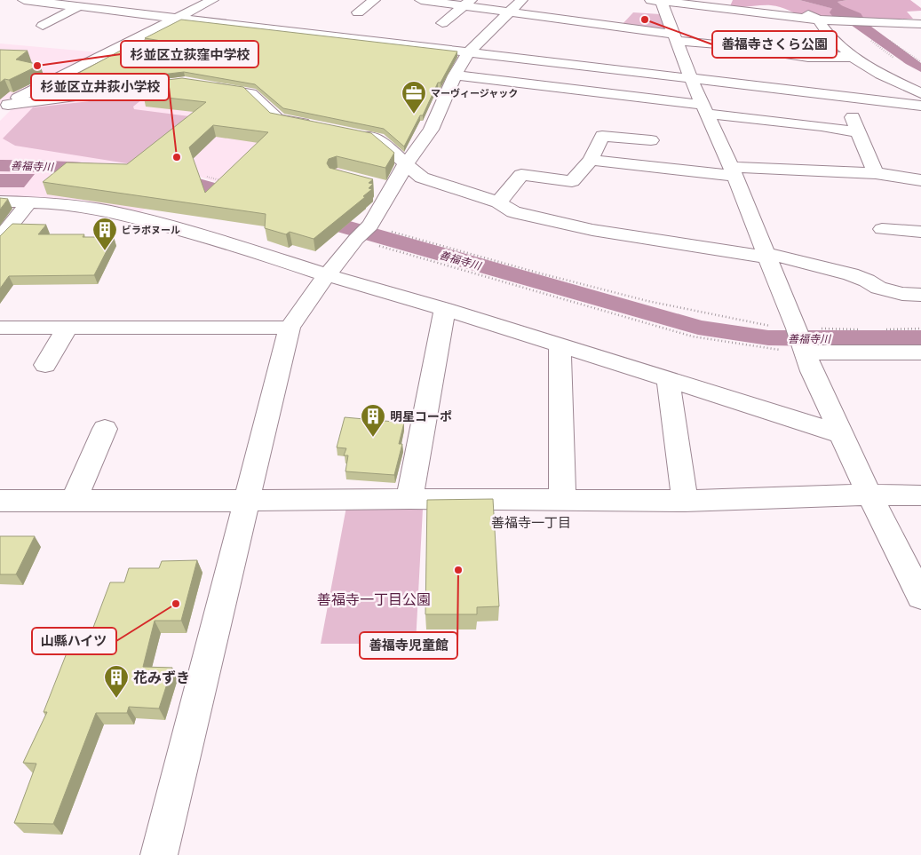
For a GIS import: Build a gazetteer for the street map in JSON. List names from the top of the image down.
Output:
{
  "districts": ["善福寺一丁目"],
  "water": ["善福寺川"],
  "parks": ["善福寺一丁目公園"],
  "places": {
    "other": [
      "善福寺さくら公園",
      "杉並区立荻窪中学校",
      "杉並区立井荻小学校",
      "善福寺児童館",
      "山縣ハイツ"
    ],
    "office": ["マーヴィージャック"],
    "building": ["ビラポヌール", "明星コーポ", "花みずき"]
  }
}
